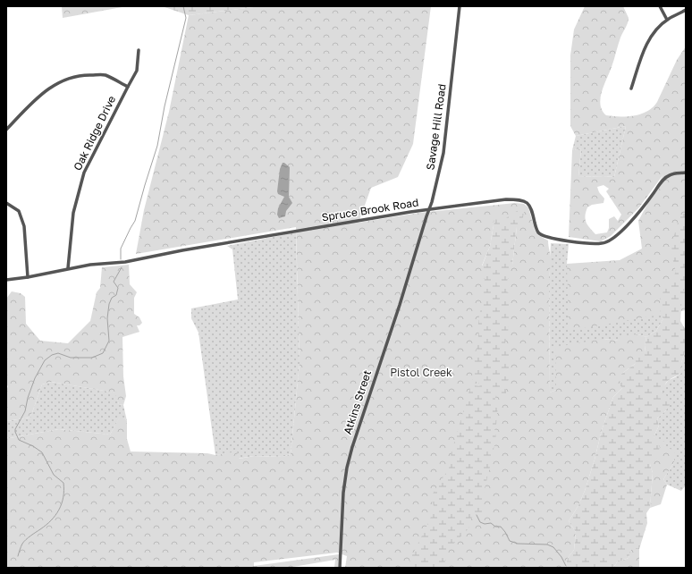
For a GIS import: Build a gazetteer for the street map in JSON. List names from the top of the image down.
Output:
{
  "streets": {
    "street": [
      "Savage Hill Road",
      "Oak Ridge Drive",
      "Spruce Brook Road",
      "Atkins Street"
    ]
  },
  "crossings": [
    ["Savage Hill Road", "Spruce Brook Road"],
    ["Savage Hill Road", "Atkins Street"],
    ["Oak Ridge Drive", "Spruce Brook Road"]
  ],
  "parks": ["Pistol Creek"]
}
